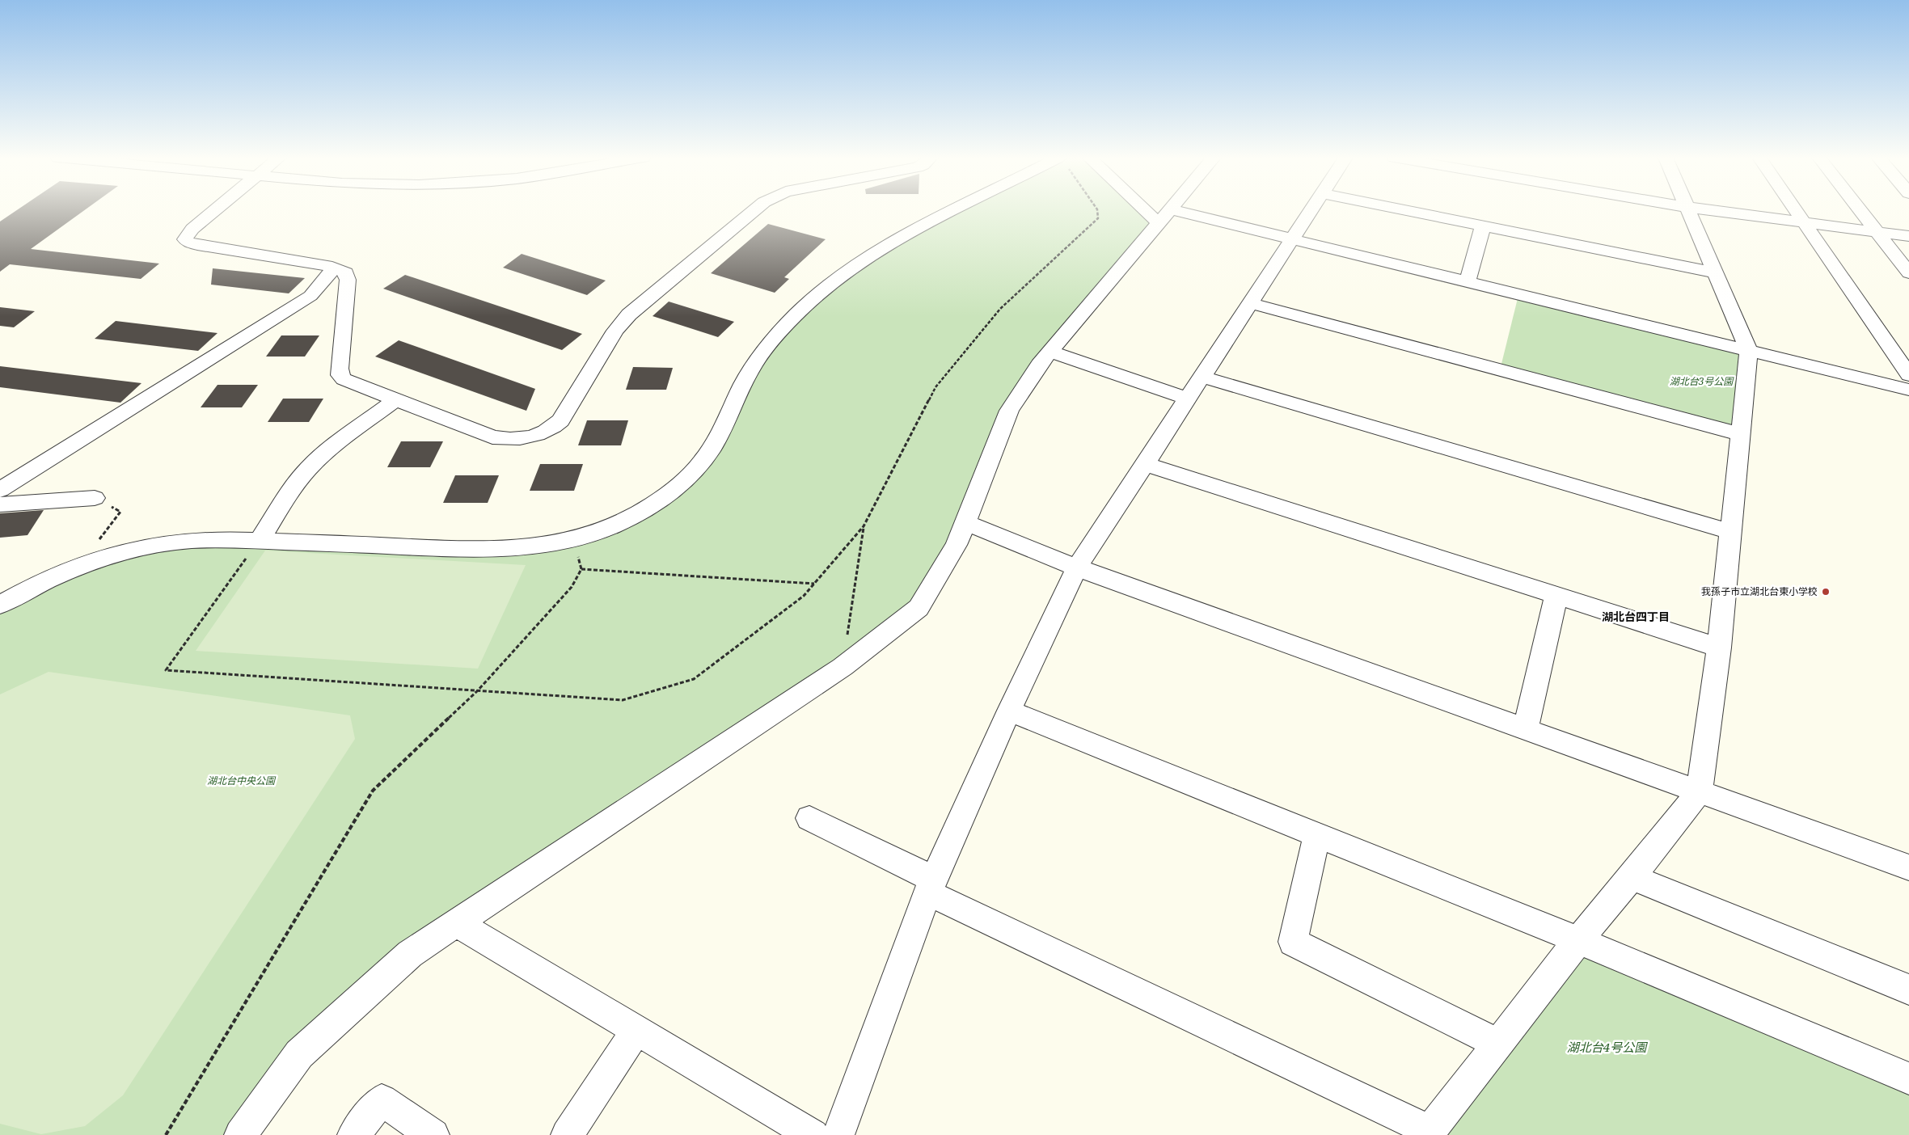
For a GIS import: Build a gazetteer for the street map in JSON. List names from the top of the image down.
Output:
{
  "districts": ["湖北台四丁目"],
  "parks": ["湖北台3号公園", "湖北台中央公園", "湖北台4号公園"],
  "places": ["我孫子市立湖北台東小学校"]
}
